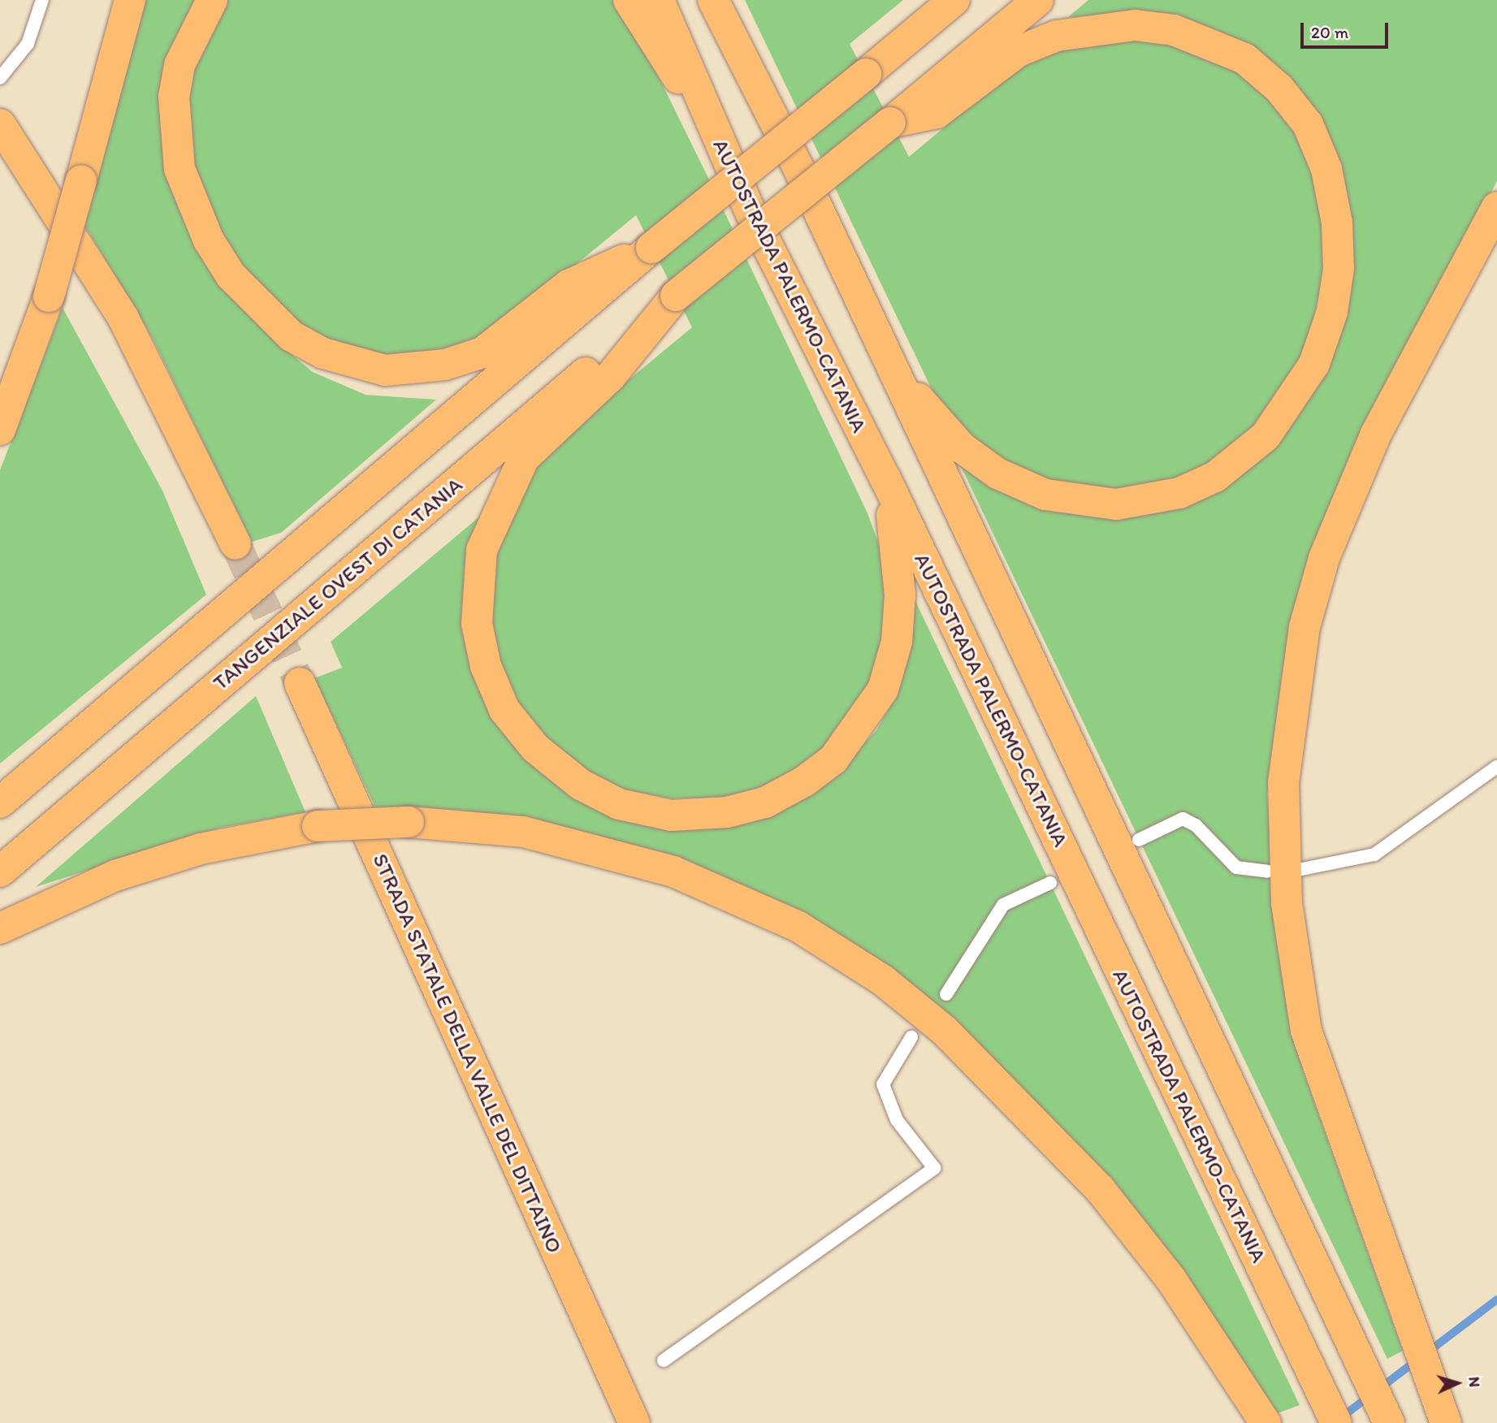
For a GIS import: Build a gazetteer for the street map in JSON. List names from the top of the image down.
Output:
{
  "streets": {
    "main road": ["AUTOSTRADA PALERMO-CATANIA", "TANGENZIALE OVEST DI CATANIA", "STRADA STATALE DELLA VALLE DEL DITTAINO"]
  },
  "scale_bar": "20 m",
  "north": "right"
}
